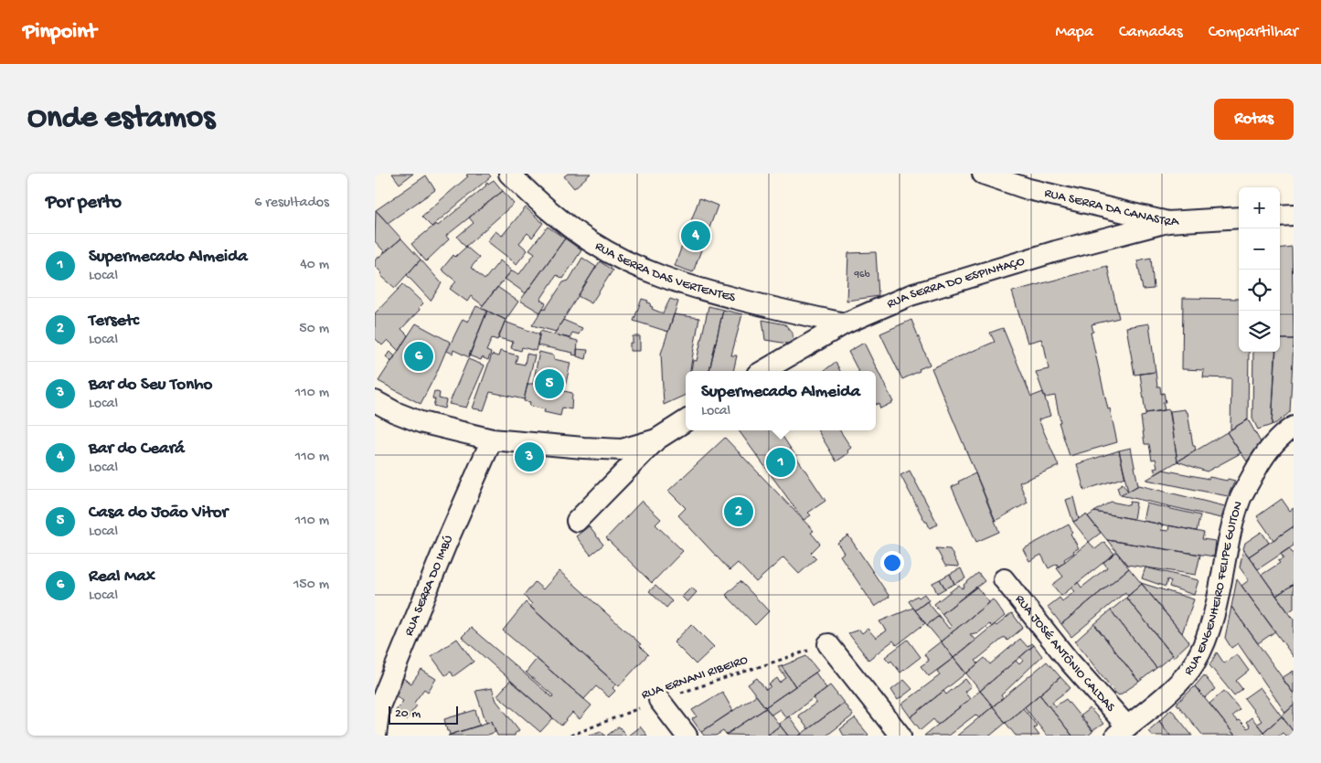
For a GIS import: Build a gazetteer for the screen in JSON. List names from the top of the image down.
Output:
{
  "streets": {
    "street": [
      "RUA SERRA DA CANASTRA",
      "RUA SERRA DAS VERTENTES",
      "RUA SERRA DO ESPINHAÇO",
      "RUA SERRA DO IMBÚ",
      "RUA ENGENHEIRO FELIPE GUITON",
      "RUA JOSÉ ANTÔNIO CALDAS"
    ],
    "path": ["RUA ERNANI RIBEIRO"]
  },
  "crossings": [
    ["RUA SERRA DA CANASTRA", "RUA SERRA DO ESPINHAÇO"],
    ["RUA SERRA DAS VERTENTES", "RUA SERRA DO ESPINHAÇO"],
    ["RUA ENGENHEIRO FELIPE GUITON", "RUA JOSÉ ANTÔNIO CALDAS"]
  ],
  "house_numbers": ["96b"],
  "scale_bar": "20 m",
  "page": {
    "header": "Pinpoint",
    "nav": ["Mapa", "Camadas", "Compartilhar"],
    "buttons": "Rotas",
    "title": "Onde estamos",
    "heading": ["Por perto", "6 resultados"],
    "map_buttons": ["+", "−"],
    "pins": [
      "4",
      "6",
      "5",
      "3",
      "1",
      "2"
    ],
    "list": [
      {
        "mark": "1",
        "name": "Supermecado Almeida",
        "note": "Local",
        "value": "40 m"
      },
      {
        "mark": "2",
        "name": "Tersetc",
        "note": "Local",
        "value": "50 m"
      },
      {
        "mark": "3",
        "name": "Bar do Seu Tonho",
        "note": "Local",
        "value": "110 m"
      },
      {
        "mark": "4",
        "name": "Bar do Ceará",
        "note": "Local",
        "value": "110 m"
      },
      {
        "mark": "5",
        "name": "Casa do João Vitor",
        "note": "Local",
        "value": "110 m"
      },
      {
        "mark": "6",
        "name": "Real Max",
        "note": "Local",
        "value": "150 m"
      }
    ],
    "popup": ["Supermecado Almeida", "Local"],
    "scale": "20 m"
  }
}
